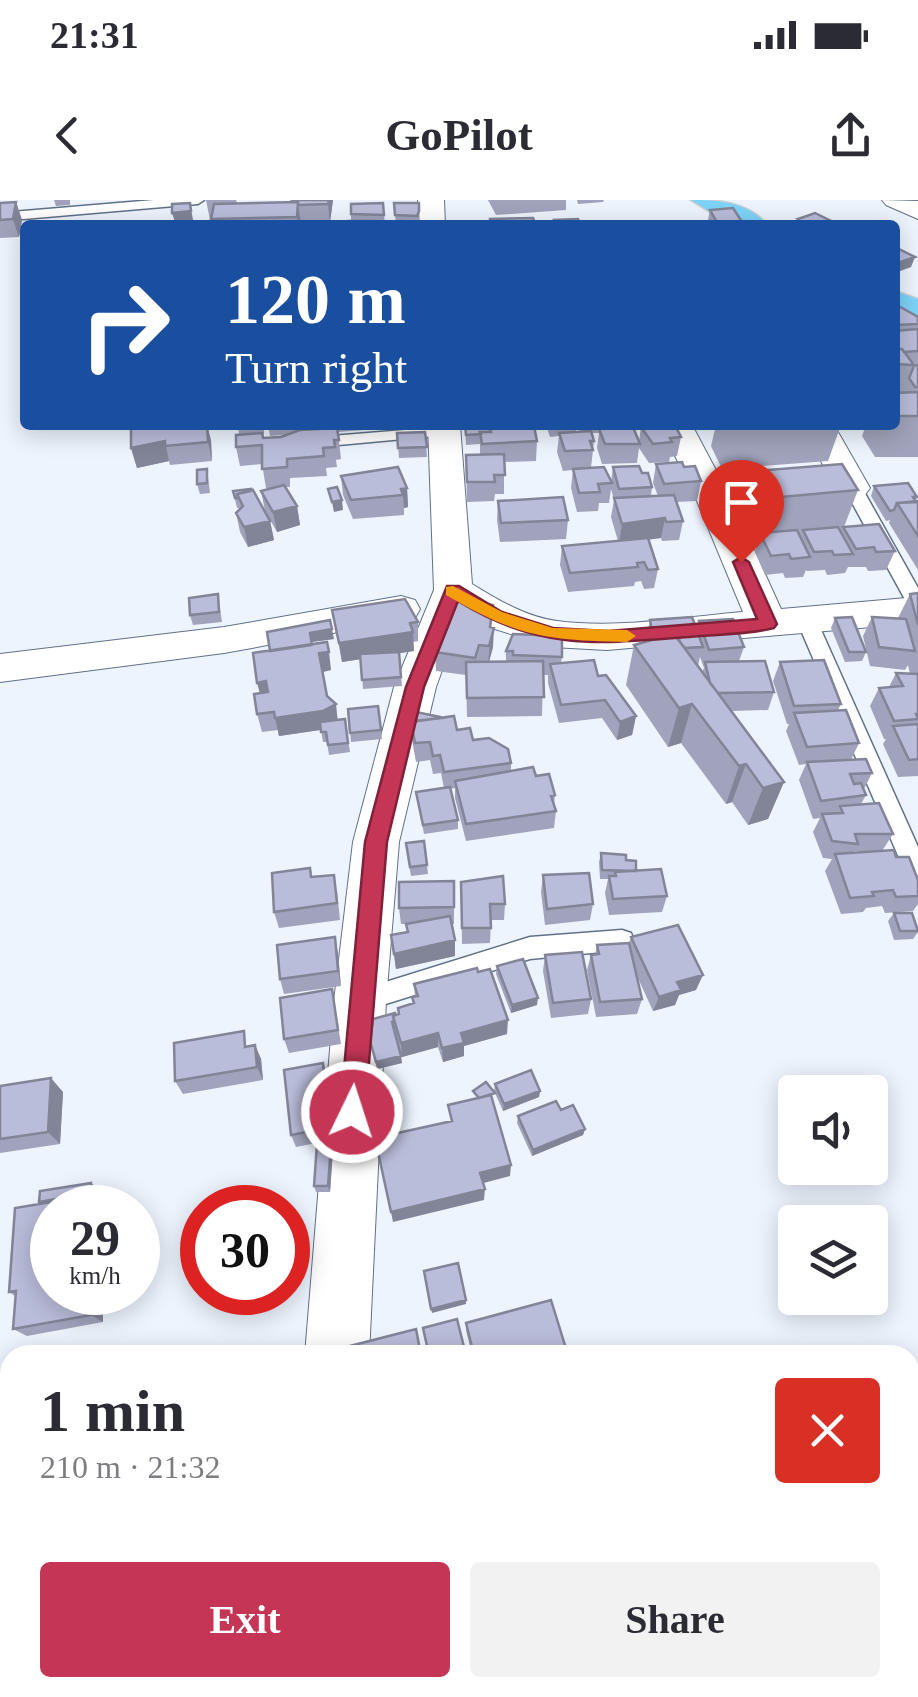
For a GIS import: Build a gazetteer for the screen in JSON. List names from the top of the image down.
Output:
{
  "page": {
    "status": "21:31",
    "header": "GoPilot",
    "turn": ["120 m", "Turn right"],
    "speed": "29 km/h",
    "limit": "30",
    "heading": ["1 min", "210 m · 21:32"],
    "buttons": ["Exit", "Share"]
  }
}
